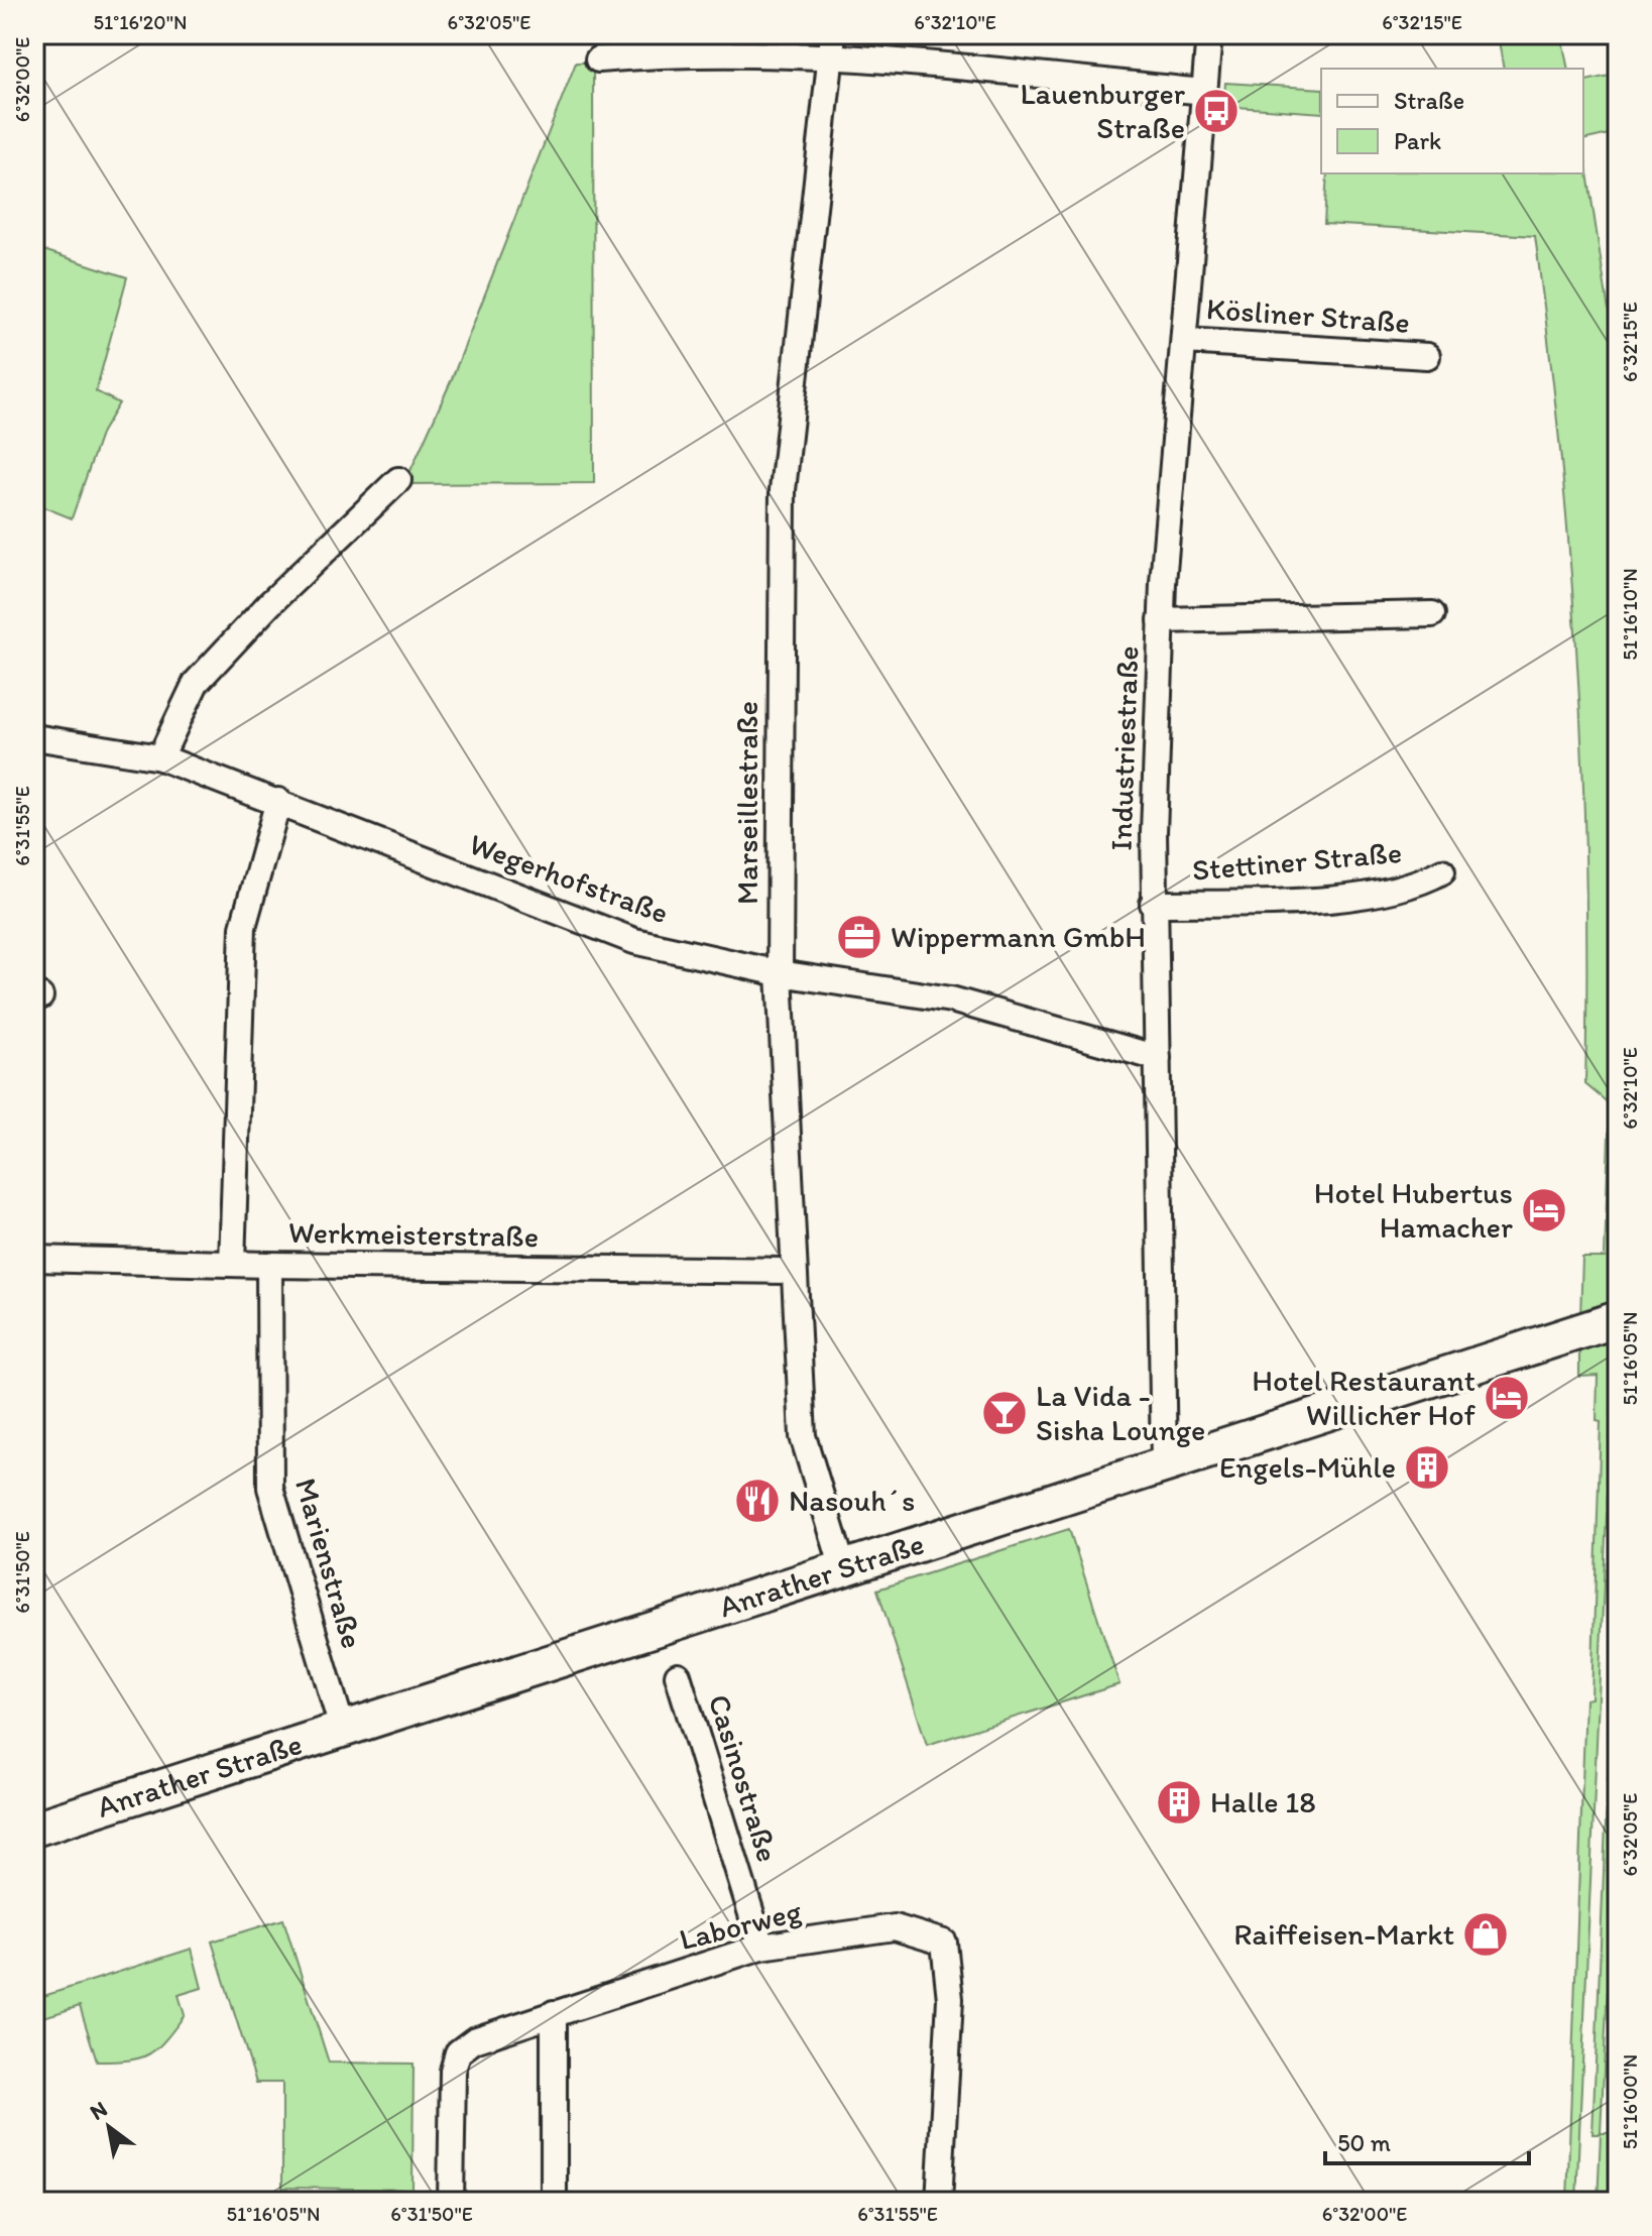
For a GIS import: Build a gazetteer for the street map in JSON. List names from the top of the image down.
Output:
{
  "streets": {
    "street": [
      "Kösliner Straße",
      "Industriestraße",
      "Marseillestraße",
      "Stettiner Straße",
      "Wegerhofstraße",
      "Werkmeisterstraße",
      "Marienstraße",
      "Anrather Straße",
      "Casinostraße",
      "Laborweg"
    ]
  },
  "crossings": [
    ["Kösliner Straße", "Industriestraße"],
    ["Industriestraße", "Stettiner Straße"],
    ["Industriestraße", "Wegerhofstraße"],
    ["Industriestraße", "Anrather Straße"],
    ["Marseillestraße", "Wegerhofstraße"],
    ["Marseillestraße", "Werkmeisterstraße"],
    ["Marseillestraße", "Anrather Straße"],
    ["Werkmeisterstraße", "Marienstraße"],
    ["Marienstraße", "Anrather Straße"],
    ["Casinostraße", "Laborweg"]
  ],
  "places": {
    "bus stop": ["Lauenburger Straße"],
    "office": ["Wippermann GmbH"],
    "hotel": ["Hotel Hubertus Hamacher", "Hotel Restaurant Willicher Hof"],
    "bar": ["La Vida - Sisha Lounge"],
    "building": ["Engels-Mühle", "Halle 18"],
    "restaurant": ["Nasouh´s"],
    "shop": ["Raiffeisen-Markt"]
  },
  "legend": ["Straße", "Park"],
  "scale_bar": "50 m",
  "north": "top left",
  "coordinates": [
    "51°16'20\"N",
    "6°32'05\"E",
    "6°32'10\"E",
    "6°32'15\"E",
    "6°32'00\"E",
    "51°16'10\"N",
    "6°31'55\"E",
    "51°16'05\"N",
    "6°31'50\"E",
    "51°16'00\"N"
  ]
}
